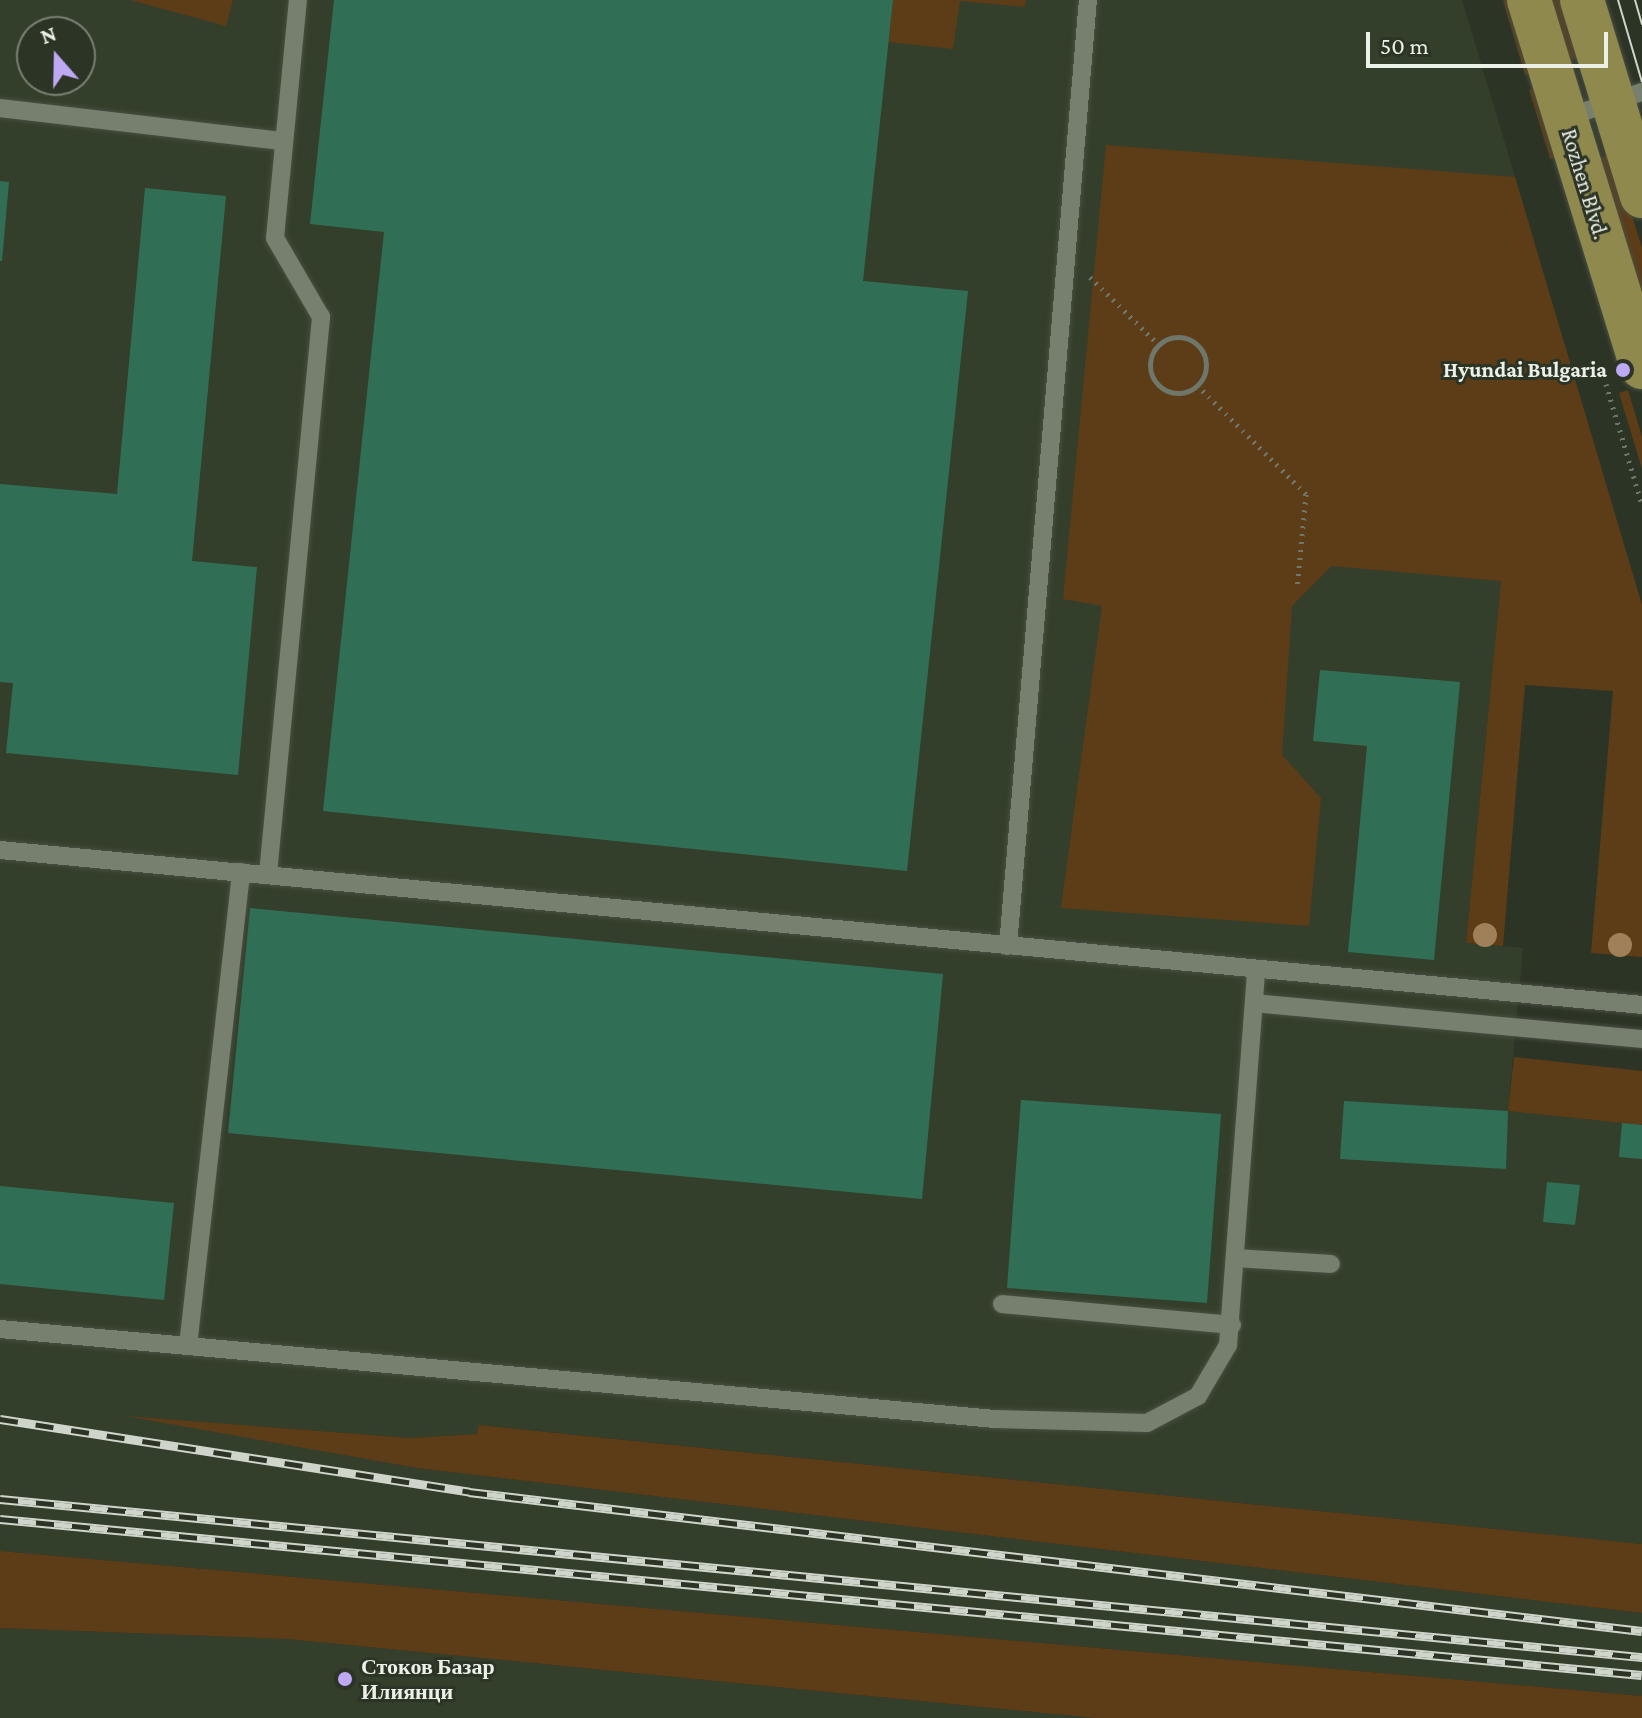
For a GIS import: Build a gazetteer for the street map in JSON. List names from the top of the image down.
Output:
{
  "streets": {
    "main road": ["Rozhen Blvd."]
  },
  "places": ["Hyundai Bulgaria", "Стоков Базар Илиянци"],
  "scale_bar": "50 m",
  "north": "top"
}
